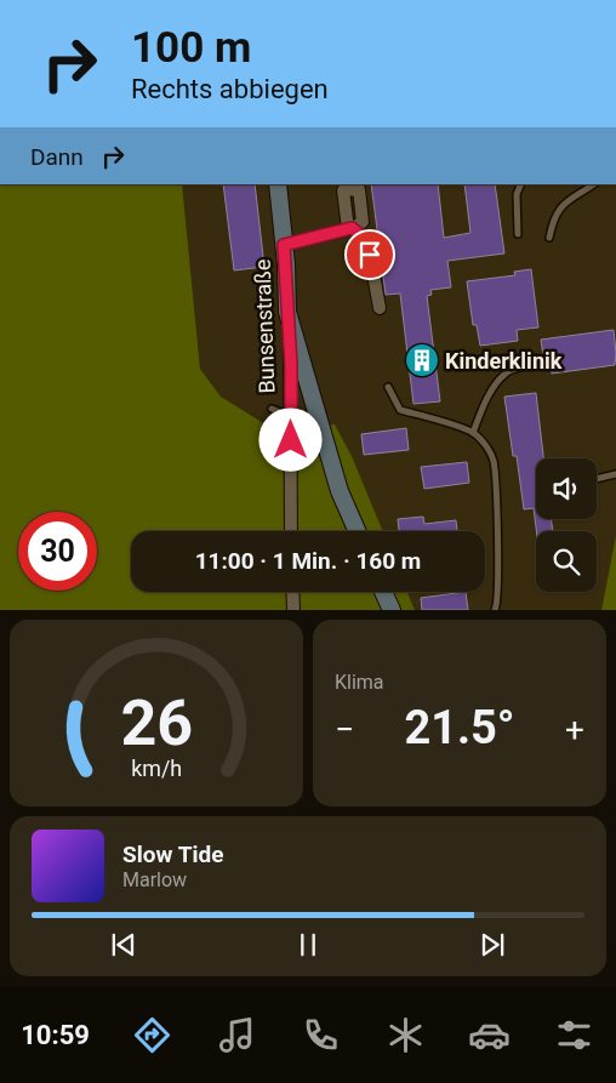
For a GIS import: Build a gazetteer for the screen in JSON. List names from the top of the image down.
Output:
{
  "streets": {
    "street": ["Bunsenstraße"]
  },
  "places": {
    "building": ["Kinderklinik"]
  },
  "page": {
    "turn": ["100 m", "Rechts abbiegen"],
    "then": "Dann",
    "limit": "30",
    "trip": "11:00 · 1 Min. · 160 m",
    "tile": "Klima",
    "heat": ["−", "21.5°", "+"],
    "song": ["Slow Tide", "Marlow"],
    "tabs": "10:59",
    "gauge": ["26", "km/h"]
  }
}
